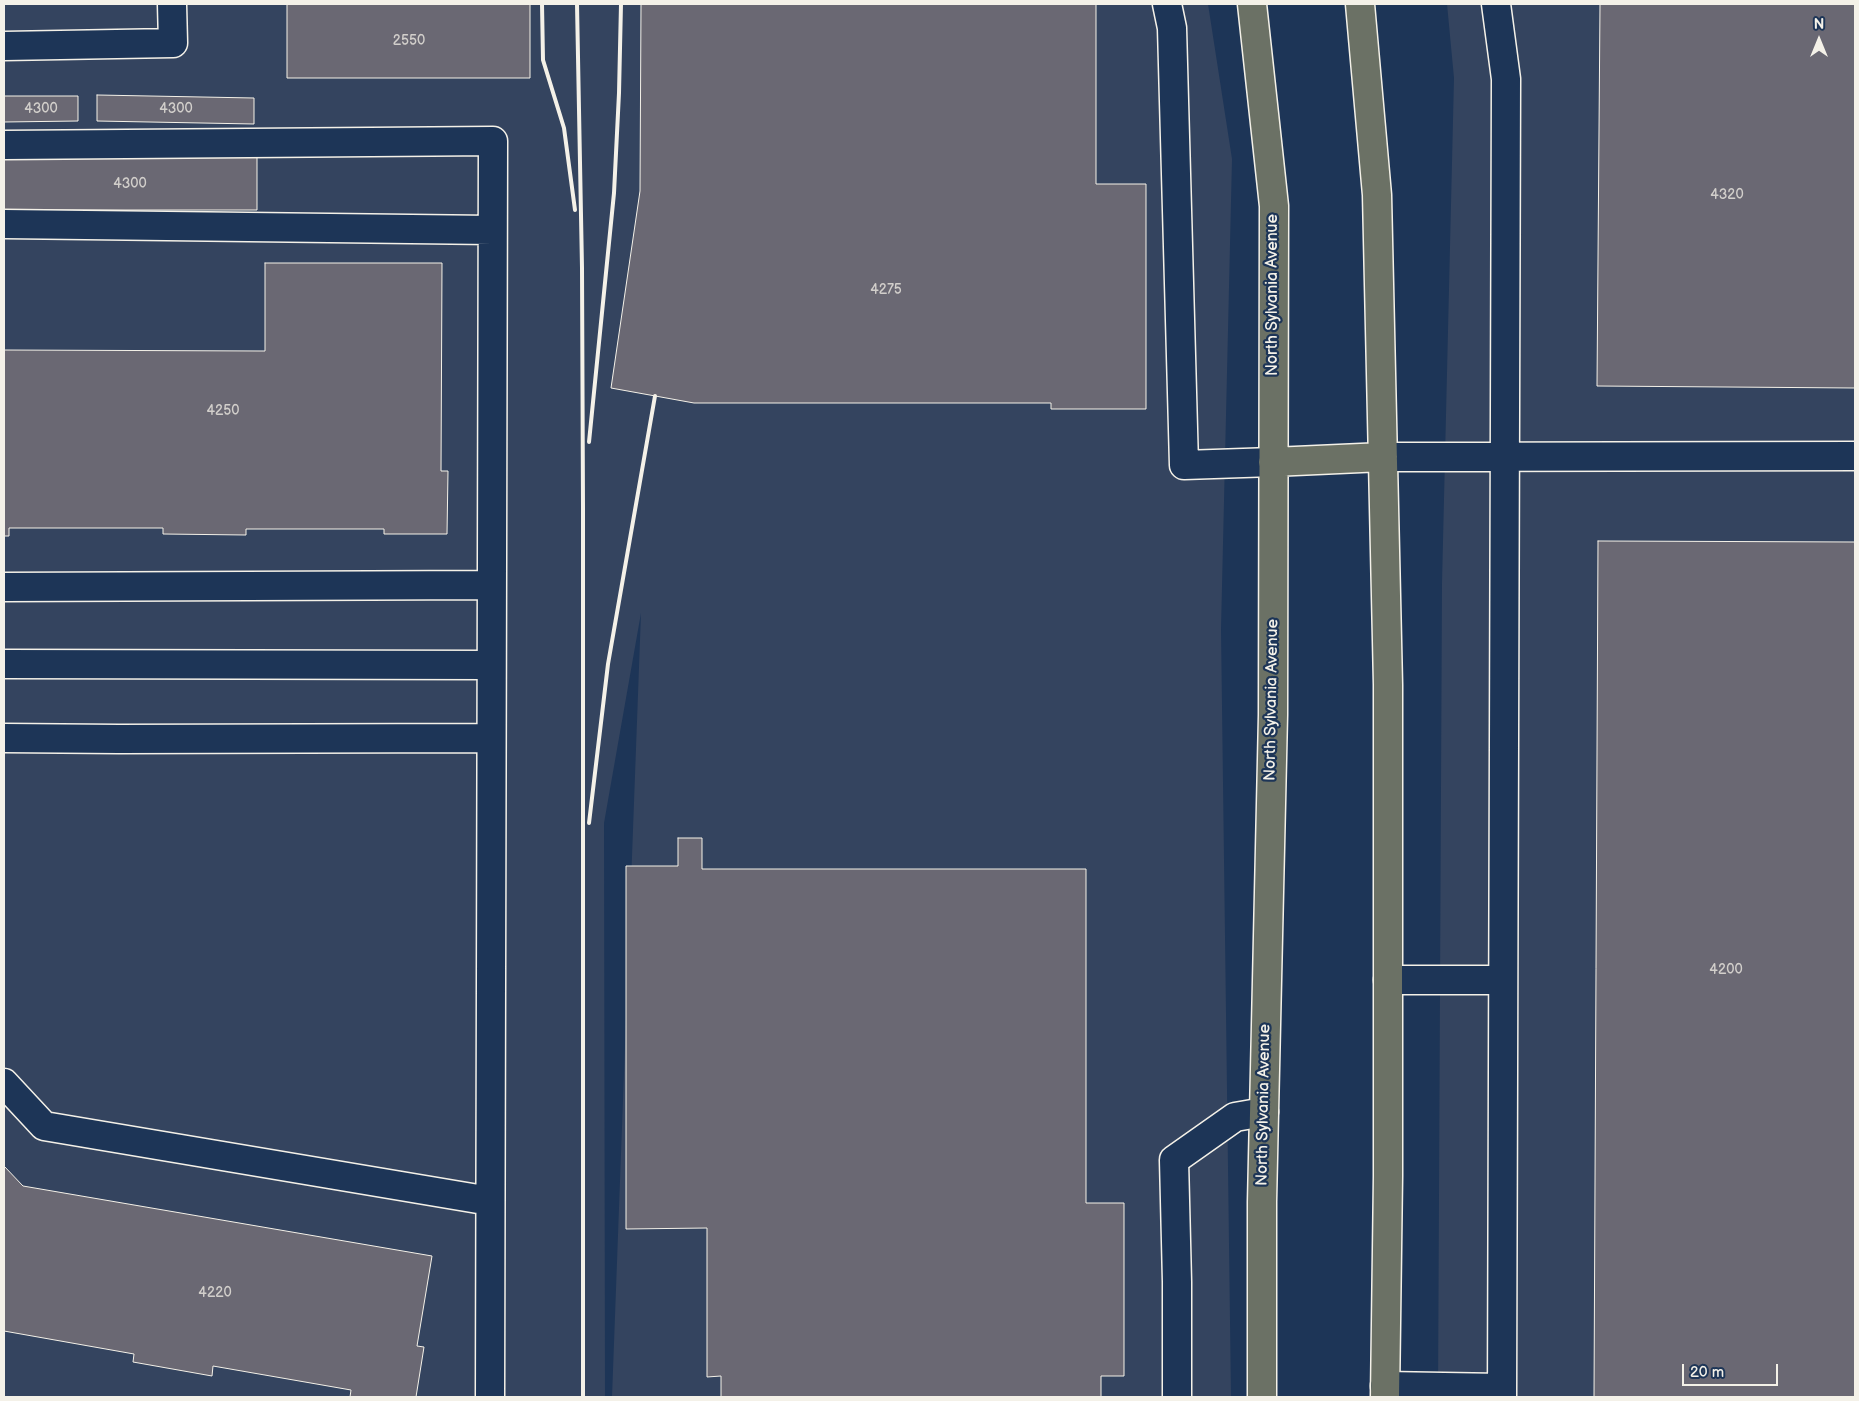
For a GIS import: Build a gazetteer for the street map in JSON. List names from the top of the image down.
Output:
{
  "streets": {
    "main road": ["North Sylvania Avenue"]
  },
  "house_numbers": [
    "2550",
    "4300",
    "4300",
    "4300",
    "4320",
    "4275",
    "4250",
    "4200",
    "4220"
  ],
  "scale_bar": "20 m",
  "north": "top"
}
